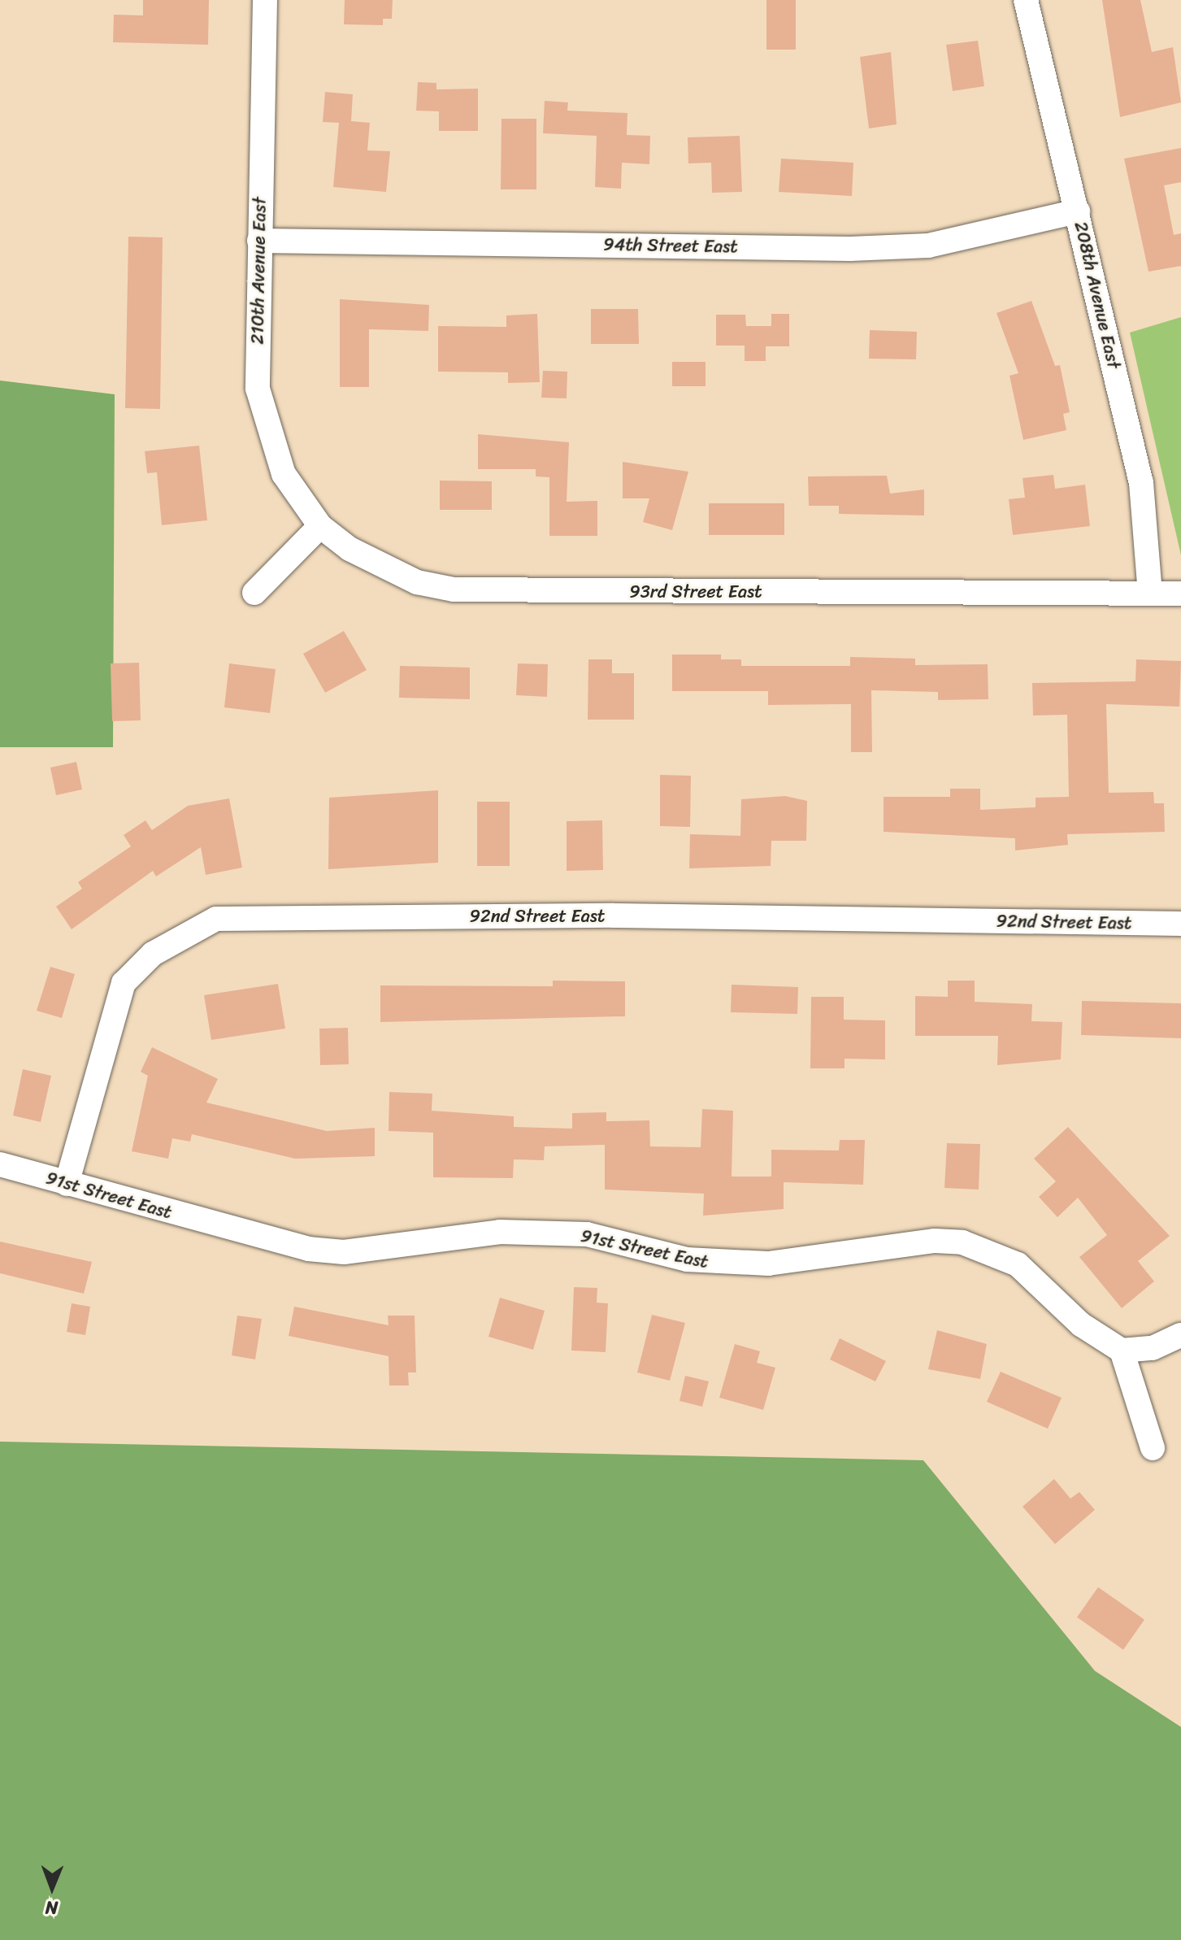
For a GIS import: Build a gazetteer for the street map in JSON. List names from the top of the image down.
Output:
{
  "streets": {
    "street": [
      "94th Street East",
      "210th Avenue East",
      "208th Avenue East",
      "93rd Street East",
      "92nd Street East",
      "91st Street East"
    ]
  },
  "crossings": [
    ["94th Street East", "210th Avenue East"],
    ["94th Street East", "208th Avenue East"],
    ["210th Avenue East", "93rd Street East"],
    ["208th Avenue East", "93rd Street East"],
    ["92nd Street East", "91st Street East"]
  ],
  "north": "bottom"
}
